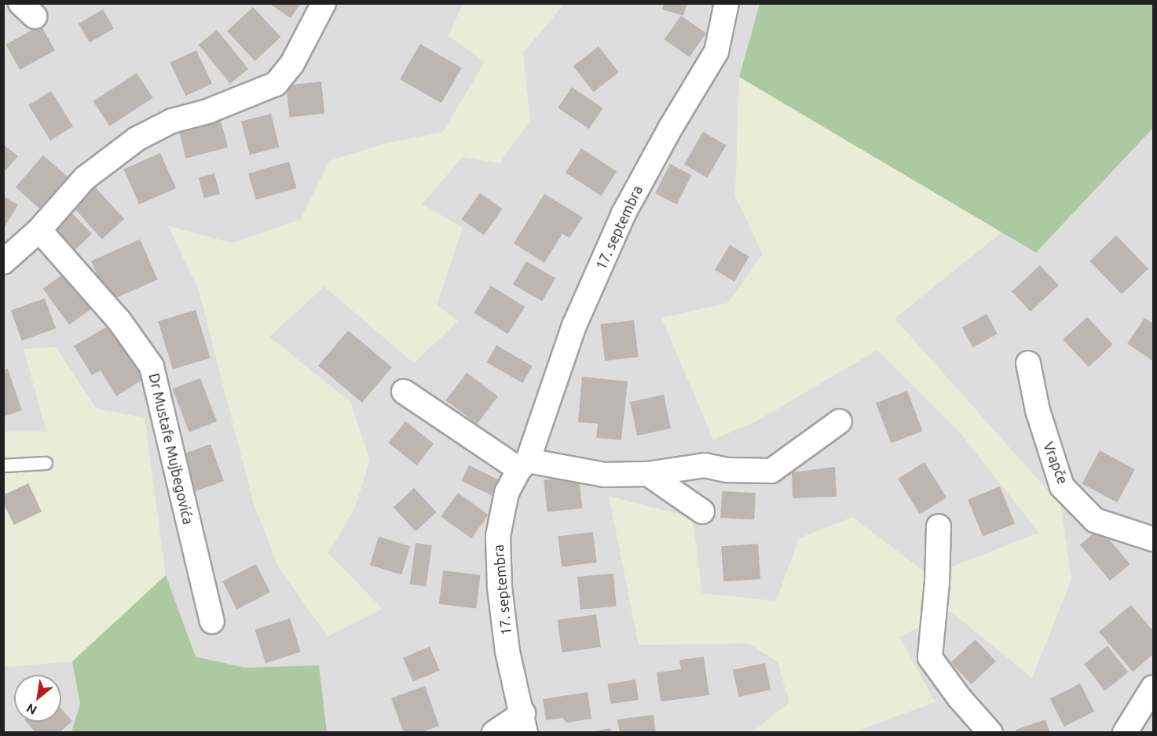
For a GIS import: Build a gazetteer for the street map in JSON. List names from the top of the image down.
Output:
{
  "streets": {
    "street": ["17. septembra", "Dr Mustafe Mujbegovića", "Vrapče"]
  },
  "north": "bottom left"
}
